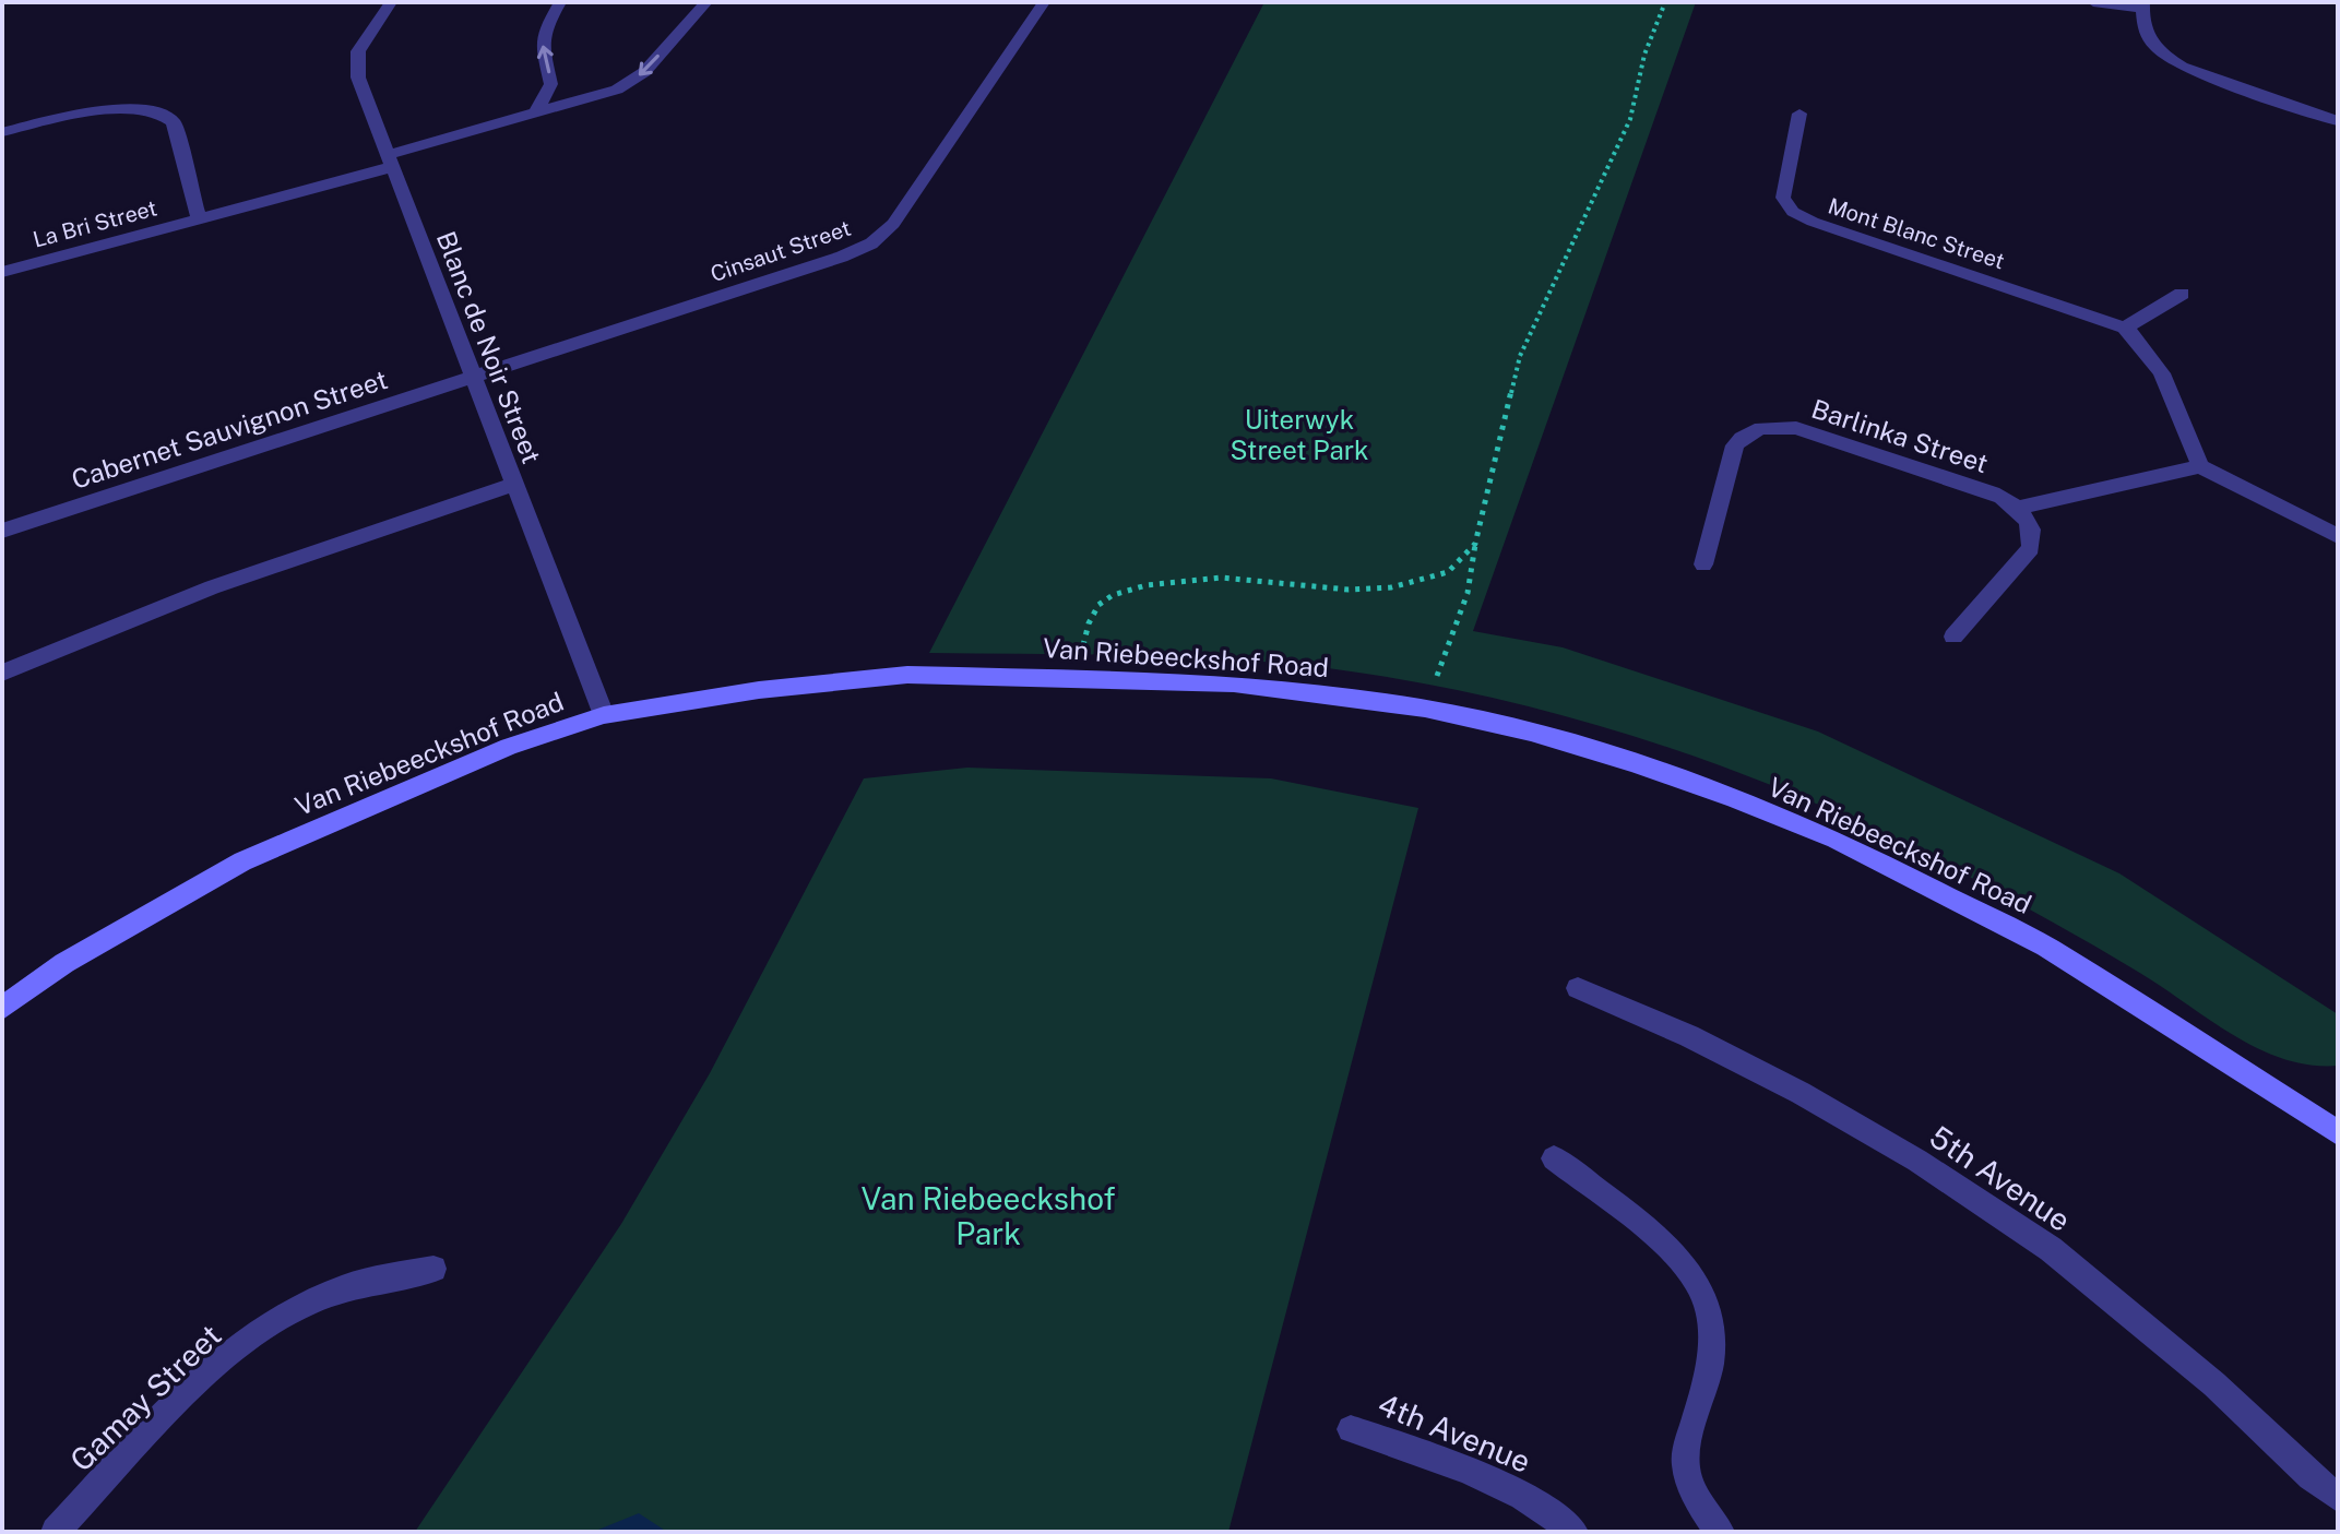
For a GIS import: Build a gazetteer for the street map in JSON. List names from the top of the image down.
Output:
{
  "streets": {
    "street": [
      "La Bri Street",
      "Mont Blanc Street",
      "Cinsaut Street",
      "Blanc de Noir Street",
      "Cabernet Sauvignon Street",
      "Barlinka Street",
      "Van Riebeeckshof Road",
      "5th Avenue",
      "Gamay Street",
      "4th Avenue"
    ]
  },
  "crossings": [
    ["La Bri Street", "Blanc de Noir Street"],
    ["Cinsaut Street", "Blanc de Noir Street"],
    ["Cinsaut Street", "Cabernet Sauvignon Street"],
    ["Blanc de Noir Street", "Cabernet Sauvignon Street"],
    ["Blanc de Noir Street", "Van Riebeeckshof Road"]
  ],
  "parks": ["Uiterwyk Street Park", "Van Riebeeckshof Park"]
}
